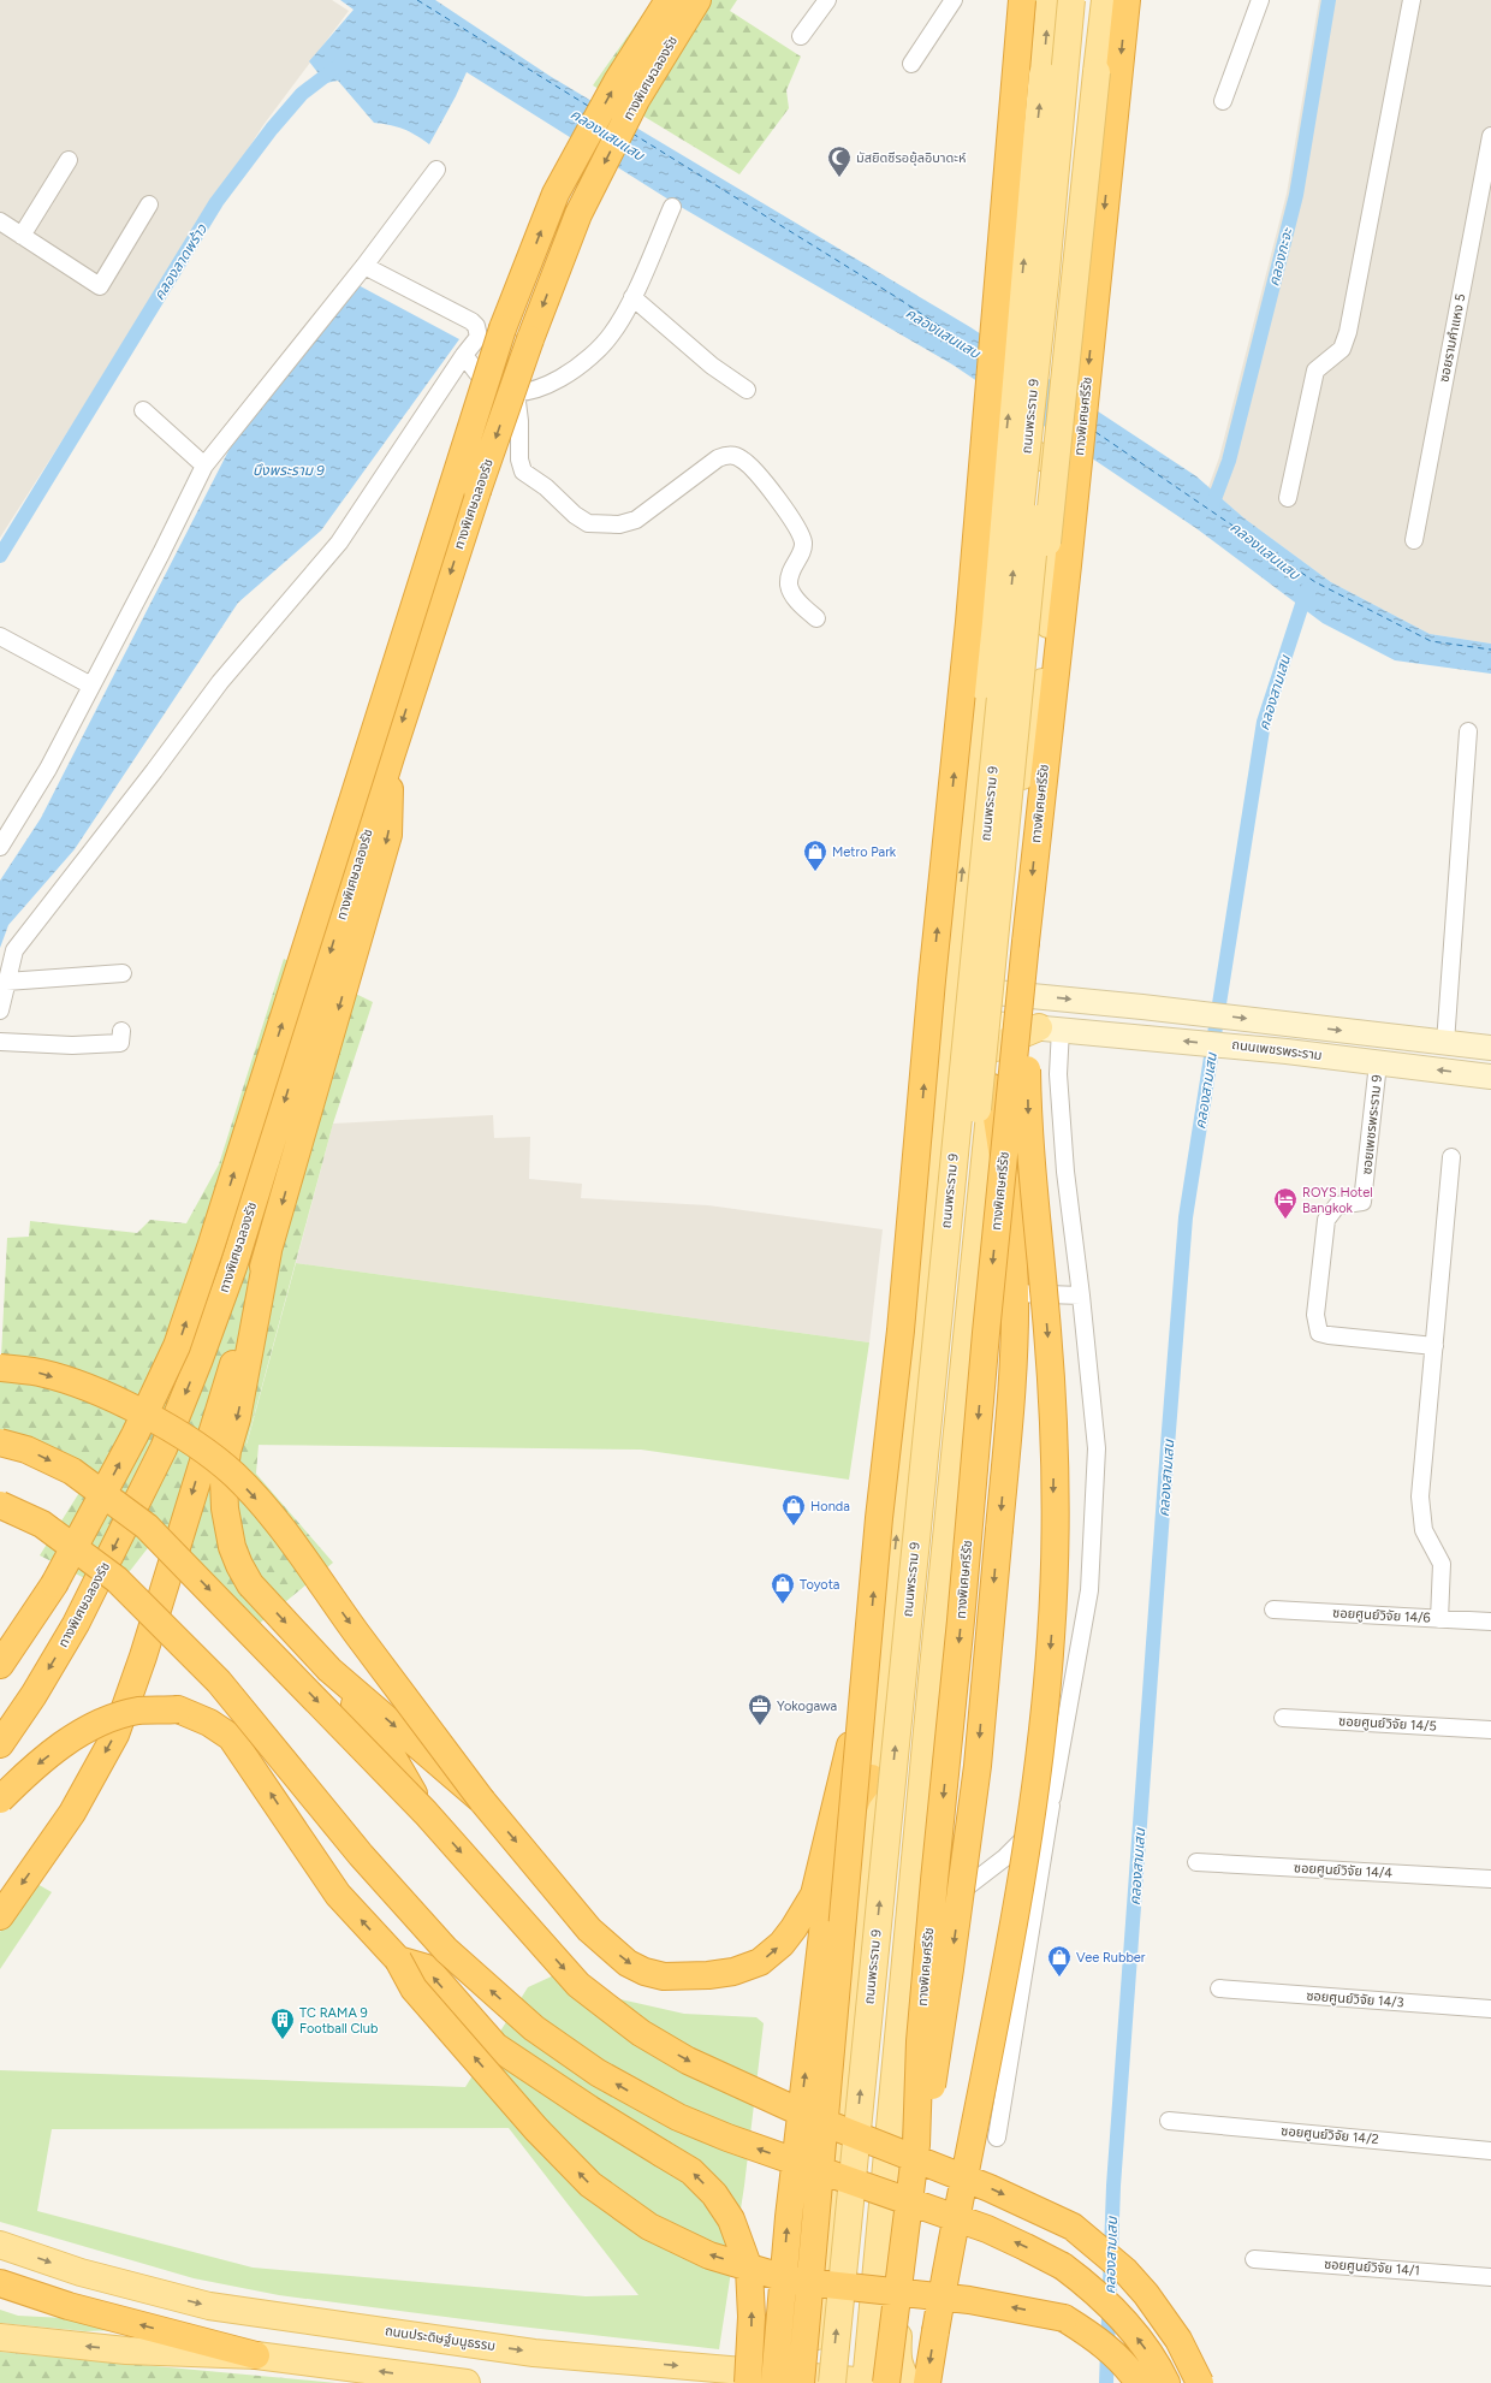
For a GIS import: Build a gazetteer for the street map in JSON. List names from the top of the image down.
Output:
{
  "streets": {
    "highway": ["ทางพิเศษฉลองรัช", "ทางพิเศษศรีรัช"],
    "main road": ["ถนนพระราม 9", "ถนนประดิษฐ์มนูธรรม"],
    "street": [
      "ซอยรามคำแหง 5",
      "ถนนเพชรพระราม",
      "ซอยเพชรพระราม 9",
      "ซอยศูนย์วิจัย 14/6",
      "ซอยศูนย์วิจัย 14/5",
      "ซอยศูนย์วิจัย 14/4",
      "ซอยศูนย์วิจัย 14/3",
      "ซอยศูนย์วิจัย 14/2",
      "ซอยศูนย์วิจัย 14/1"
    ]
  },
  "crossings": [
    ["ถนนพระราม 9", "ทางพิเศษศรีรัช"],
    ["ถนนพระราม 9", "ถนนเพชรพระราม"],
    ["ถนนพระราม 9", "ถนนประดิษฐ์มนูธรรม"],
    ["ทางพิเศษศรีรัช", "ถนนประดิษฐ์มนูธรรม"],
    ["ถนนเพชรพระราม", "ซอยเพชรพระราม 9"]
  ],
  "water": [
    "คลองแสนแสบ",
    "คลองกะจะ",
    "คลองลาดพร้าว",
    "บึงพระราม 9",
    "คลองสามเสน"
  ],
  "places": {
    "mosque": ["มัสยิดซีรอยุ้ลอิบาดะห์"],
    "shop": [
      "Metro Park",
      "Honda",
      "Toyota",
      "Vee Rubber"
    ],
    "hotel": ["ROYS Hotel Bangkok"],
    "office": ["Yokogawa"],
    "building": ["TC RAMA 9 Football Club"]
  }
}
